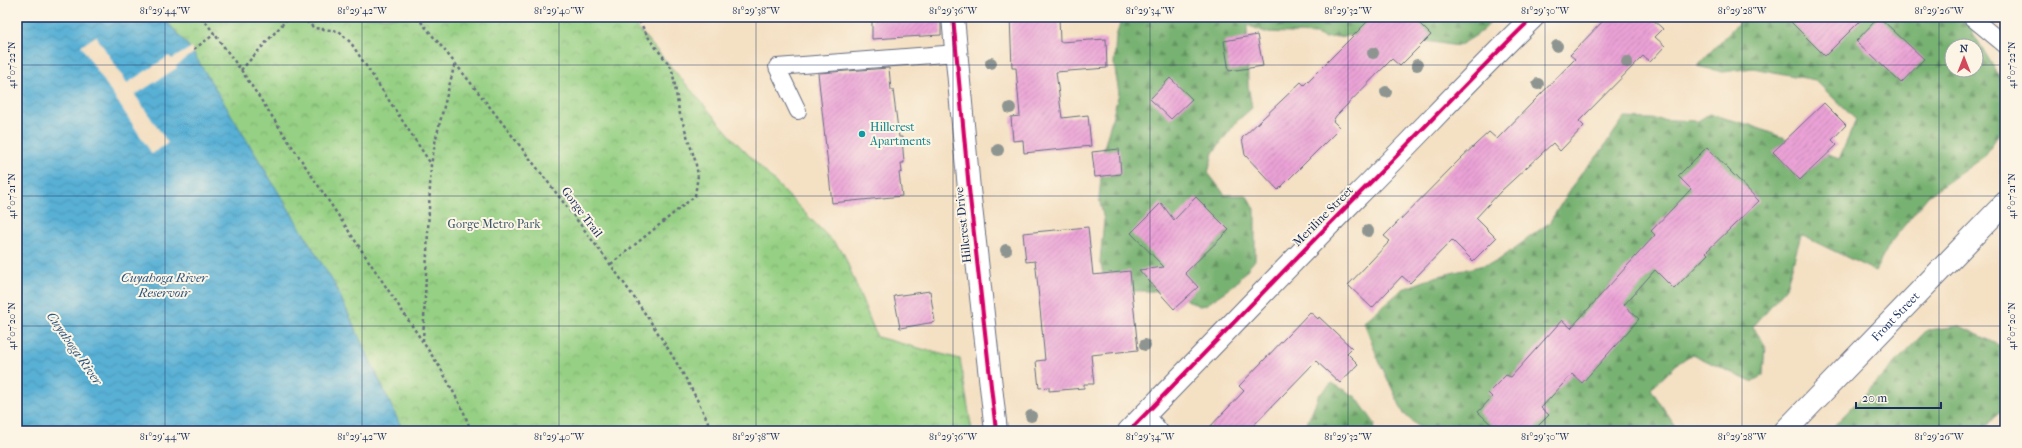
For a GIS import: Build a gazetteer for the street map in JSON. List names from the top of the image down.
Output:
{
  "streets": {
    "street": ["Meriline Street", "Hillcrest Drive", "Front Street"],
    "path": ["Gorge Trail"]
  },
  "water": ["Cuyahoga River Reservoir", "Cuyahoga River"],
  "parks": ["Gorge Metro Park"],
  "places": ["Hillcrest Apartments"],
  "scale_bar": "20 m",
  "north": "top",
  "coordinates": [
    "81°29'44\"W",
    "81°29'42\"W",
    "81°29'40\"W",
    "81°29'38\"W",
    "81°29'36\"W",
    "81°29'34\"W",
    "81°29'32\"W",
    "81°29'30\"W",
    "81°29'28\"W",
    "81°29'26\"W",
    "41°07'22\"N",
    "41°07'21\"N",
    "41°07'20\"N"
  ]
}
